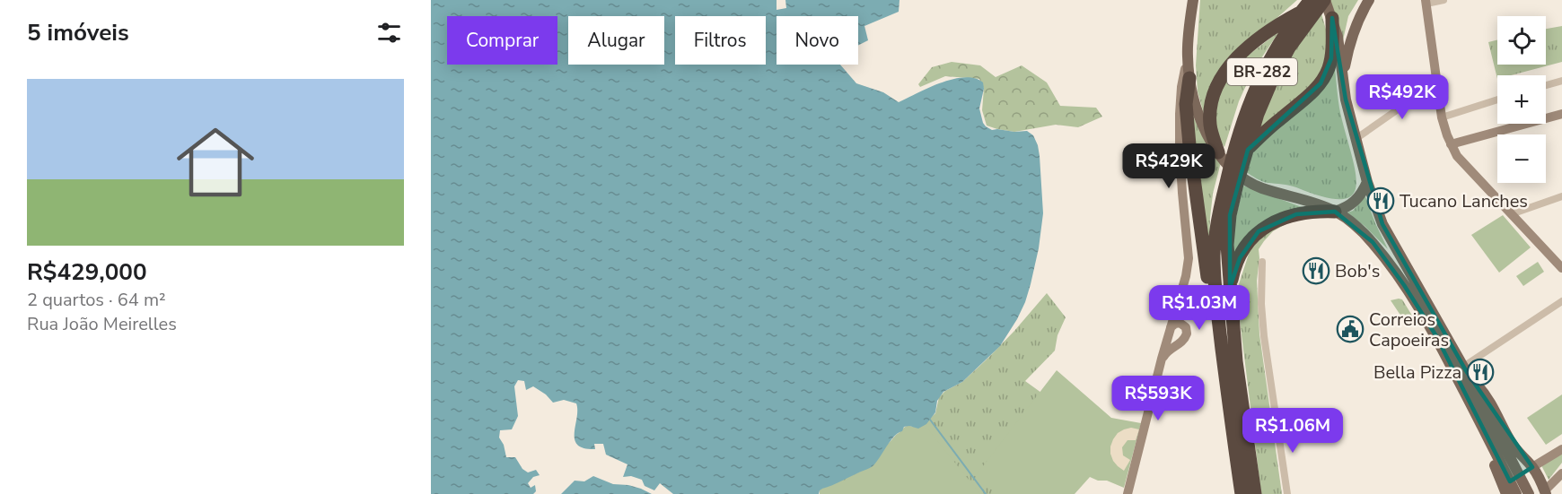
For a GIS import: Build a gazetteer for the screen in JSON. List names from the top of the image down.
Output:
{
  "streets": {
    "highway": ["BR-282"]
  },
  "places": {
    "restaurant": ["Tucano Lanches", "Bob's", "Bella Pizza"],
    "public building": ["Correios Capoeiras"]
  },
  "page": {
    "heading": "5 imóveis",
    "map_buttons": ["+", "−"],
    "chip": [
      "Comprar",
      "Alugar",
      "Filtros",
      "Novo"
    ],
    "list": [
      {
        "name": "R$429,000",
        "note": "2 quartos · 64 m² · Rua João Meirelles"
      }
    ],
    "price": [
      "R$492K",
      "R$429K",
      "R$1.03M",
      "R$593K",
      "R$1.06M"
    ]
  }
}
